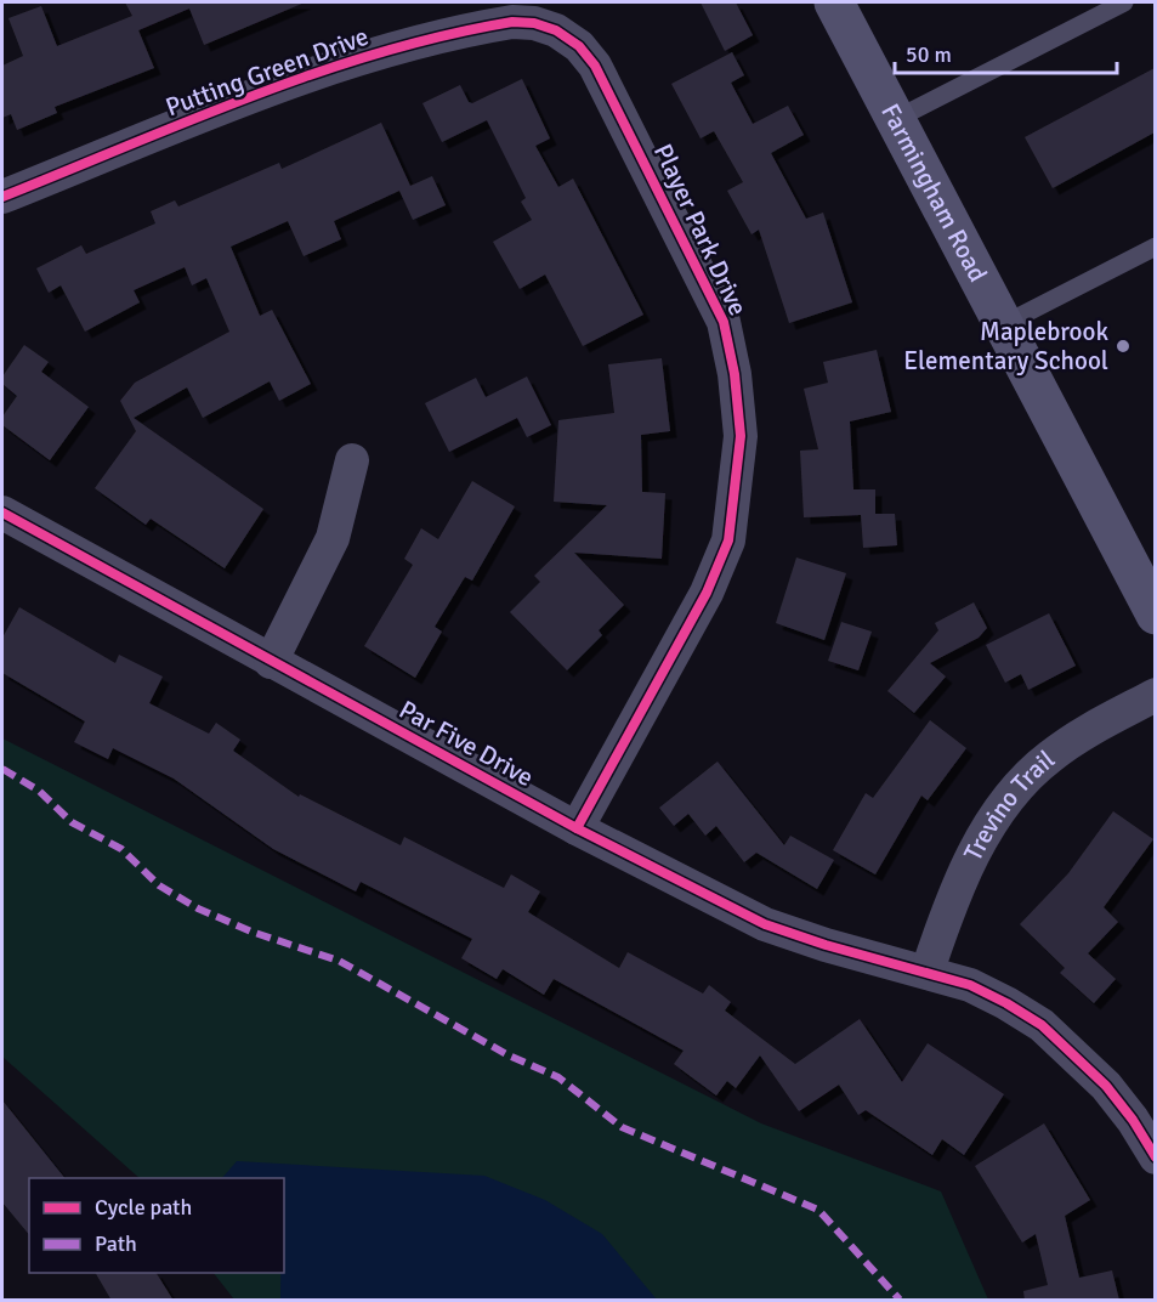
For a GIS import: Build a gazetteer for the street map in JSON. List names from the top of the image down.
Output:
{
  "streets": {
    "street": [
      "Putting Green Drive",
      "Farmingham Road",
      "Player Park Drive",
      "Par Five Drive",
      "Trevino Trail"
    ]
  },
  "crossings": [
    ["Putting Green Drive", "Player Park Drive"],
    ["Player Park Drive", "Par Five Drive"],
    ["Par Five Drive", "Trevino Trail"]
  ],
  "places": ["Maplebrook Elementary School"],
  "legend": ["Cycle path", "Path"],
  "scale_bar": "50 m"
}
